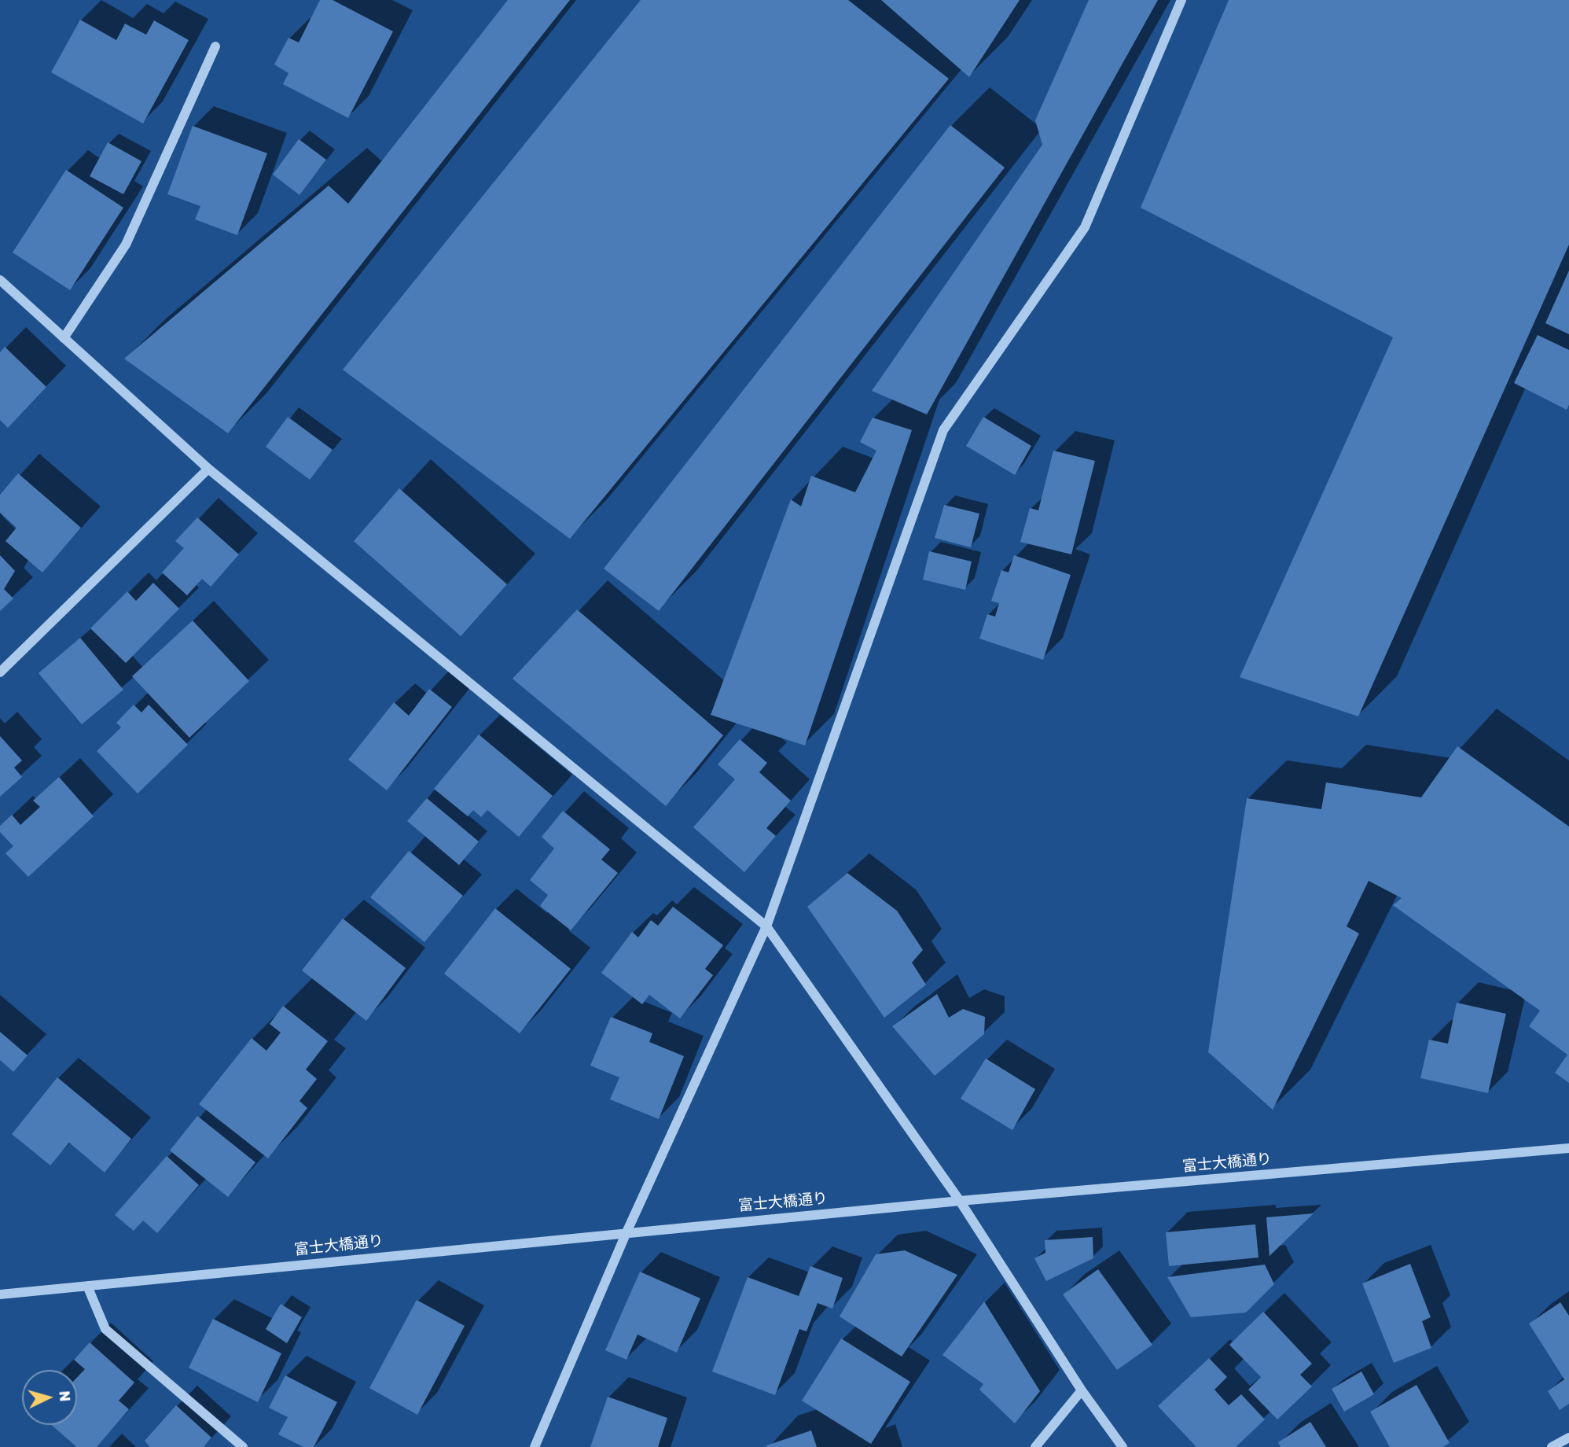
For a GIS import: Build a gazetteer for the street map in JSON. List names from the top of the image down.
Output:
{
  "streets": {
    "street": ["富士大橋通り"]
  },
  "north": "right"
}
